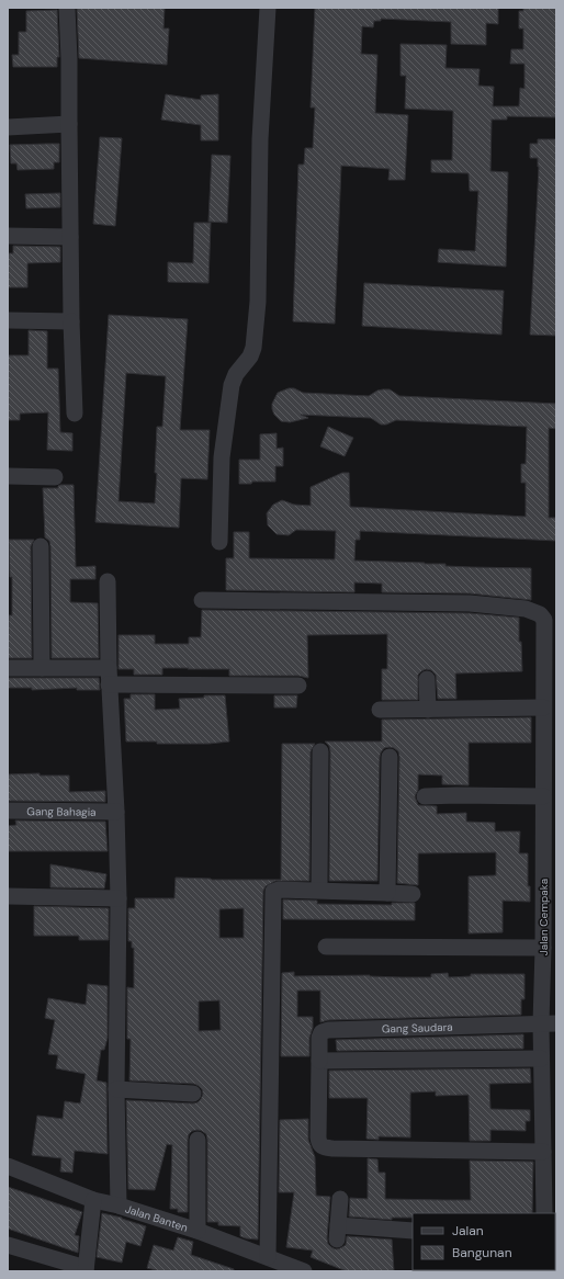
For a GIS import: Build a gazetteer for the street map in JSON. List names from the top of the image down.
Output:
{
  "streets": {
    "street": [
      "Gang Bahagia",
      "Jalan Cempaka",
      "Gang Saudara",
      "Jalan Banten"
    ]
  },
  "crossings": [
    ["Jalan Cempaka", "Gang Saudara"]
  ],
  "legend": ["Jalan", "Bangunan"]
}
